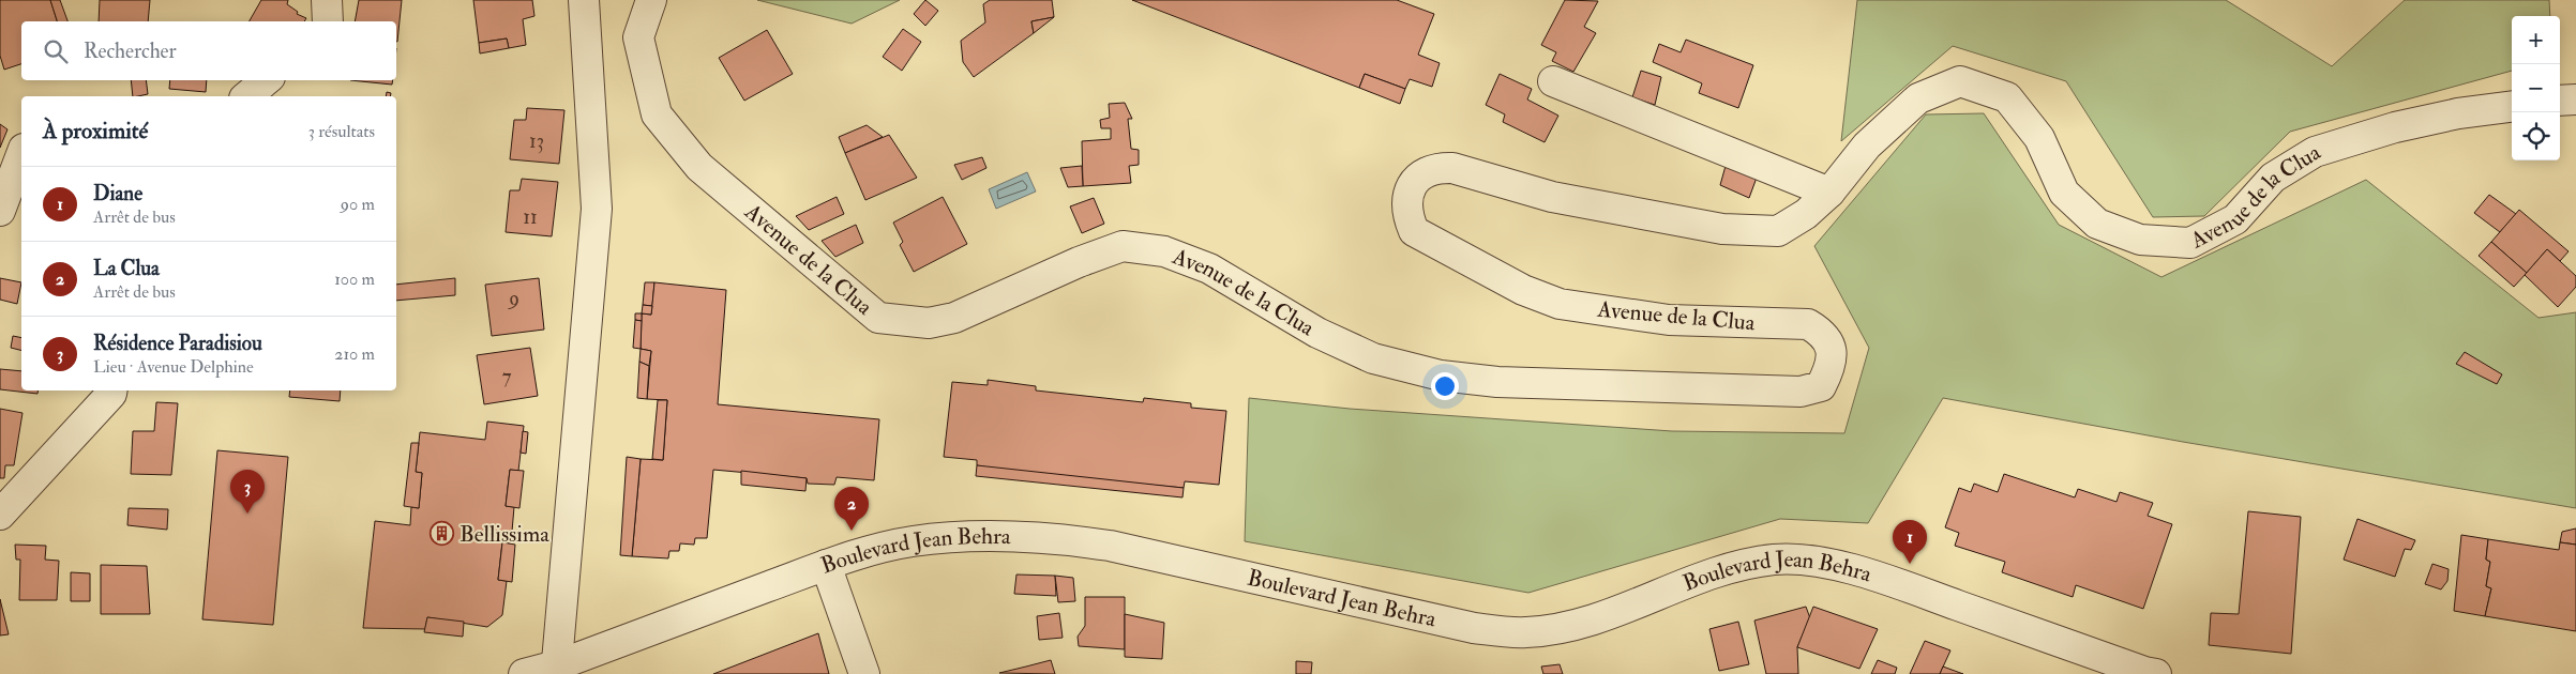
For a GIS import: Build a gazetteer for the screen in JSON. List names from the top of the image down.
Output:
{
  "streets": {
    "street": ["Avenue de la Clua", "Boulevard Jean Behra"]
  },
  "places": {
    "building": ["Bellissima"]
  },
  "house_numbers": [
    "13",
    "11",
    "9",
    "7"
  ],
  "page": {
    "map_buttons": ["+", "−"],
    "search": "Rechercher",
    "heading": ["À proximité", "3 résultats"],
    "list": [
      {
        "mark": "1",
        "name": "Diane",
        "note": "Arrêt de bus",
        "value": "90 m"
      },
      {
        "mark": "2",
        "name": "La Clua",
        "note": "Arrêt de bus",
        "value": "100 m"
      },
      {
        "mark": "3",
        "name": "Résidence Paradisiou",
        "note": "Lieu · Avenue Delphine",
        "value": "210 m"
      }
    ],
    "pins": ["3", "2", "1"]
  }
}
